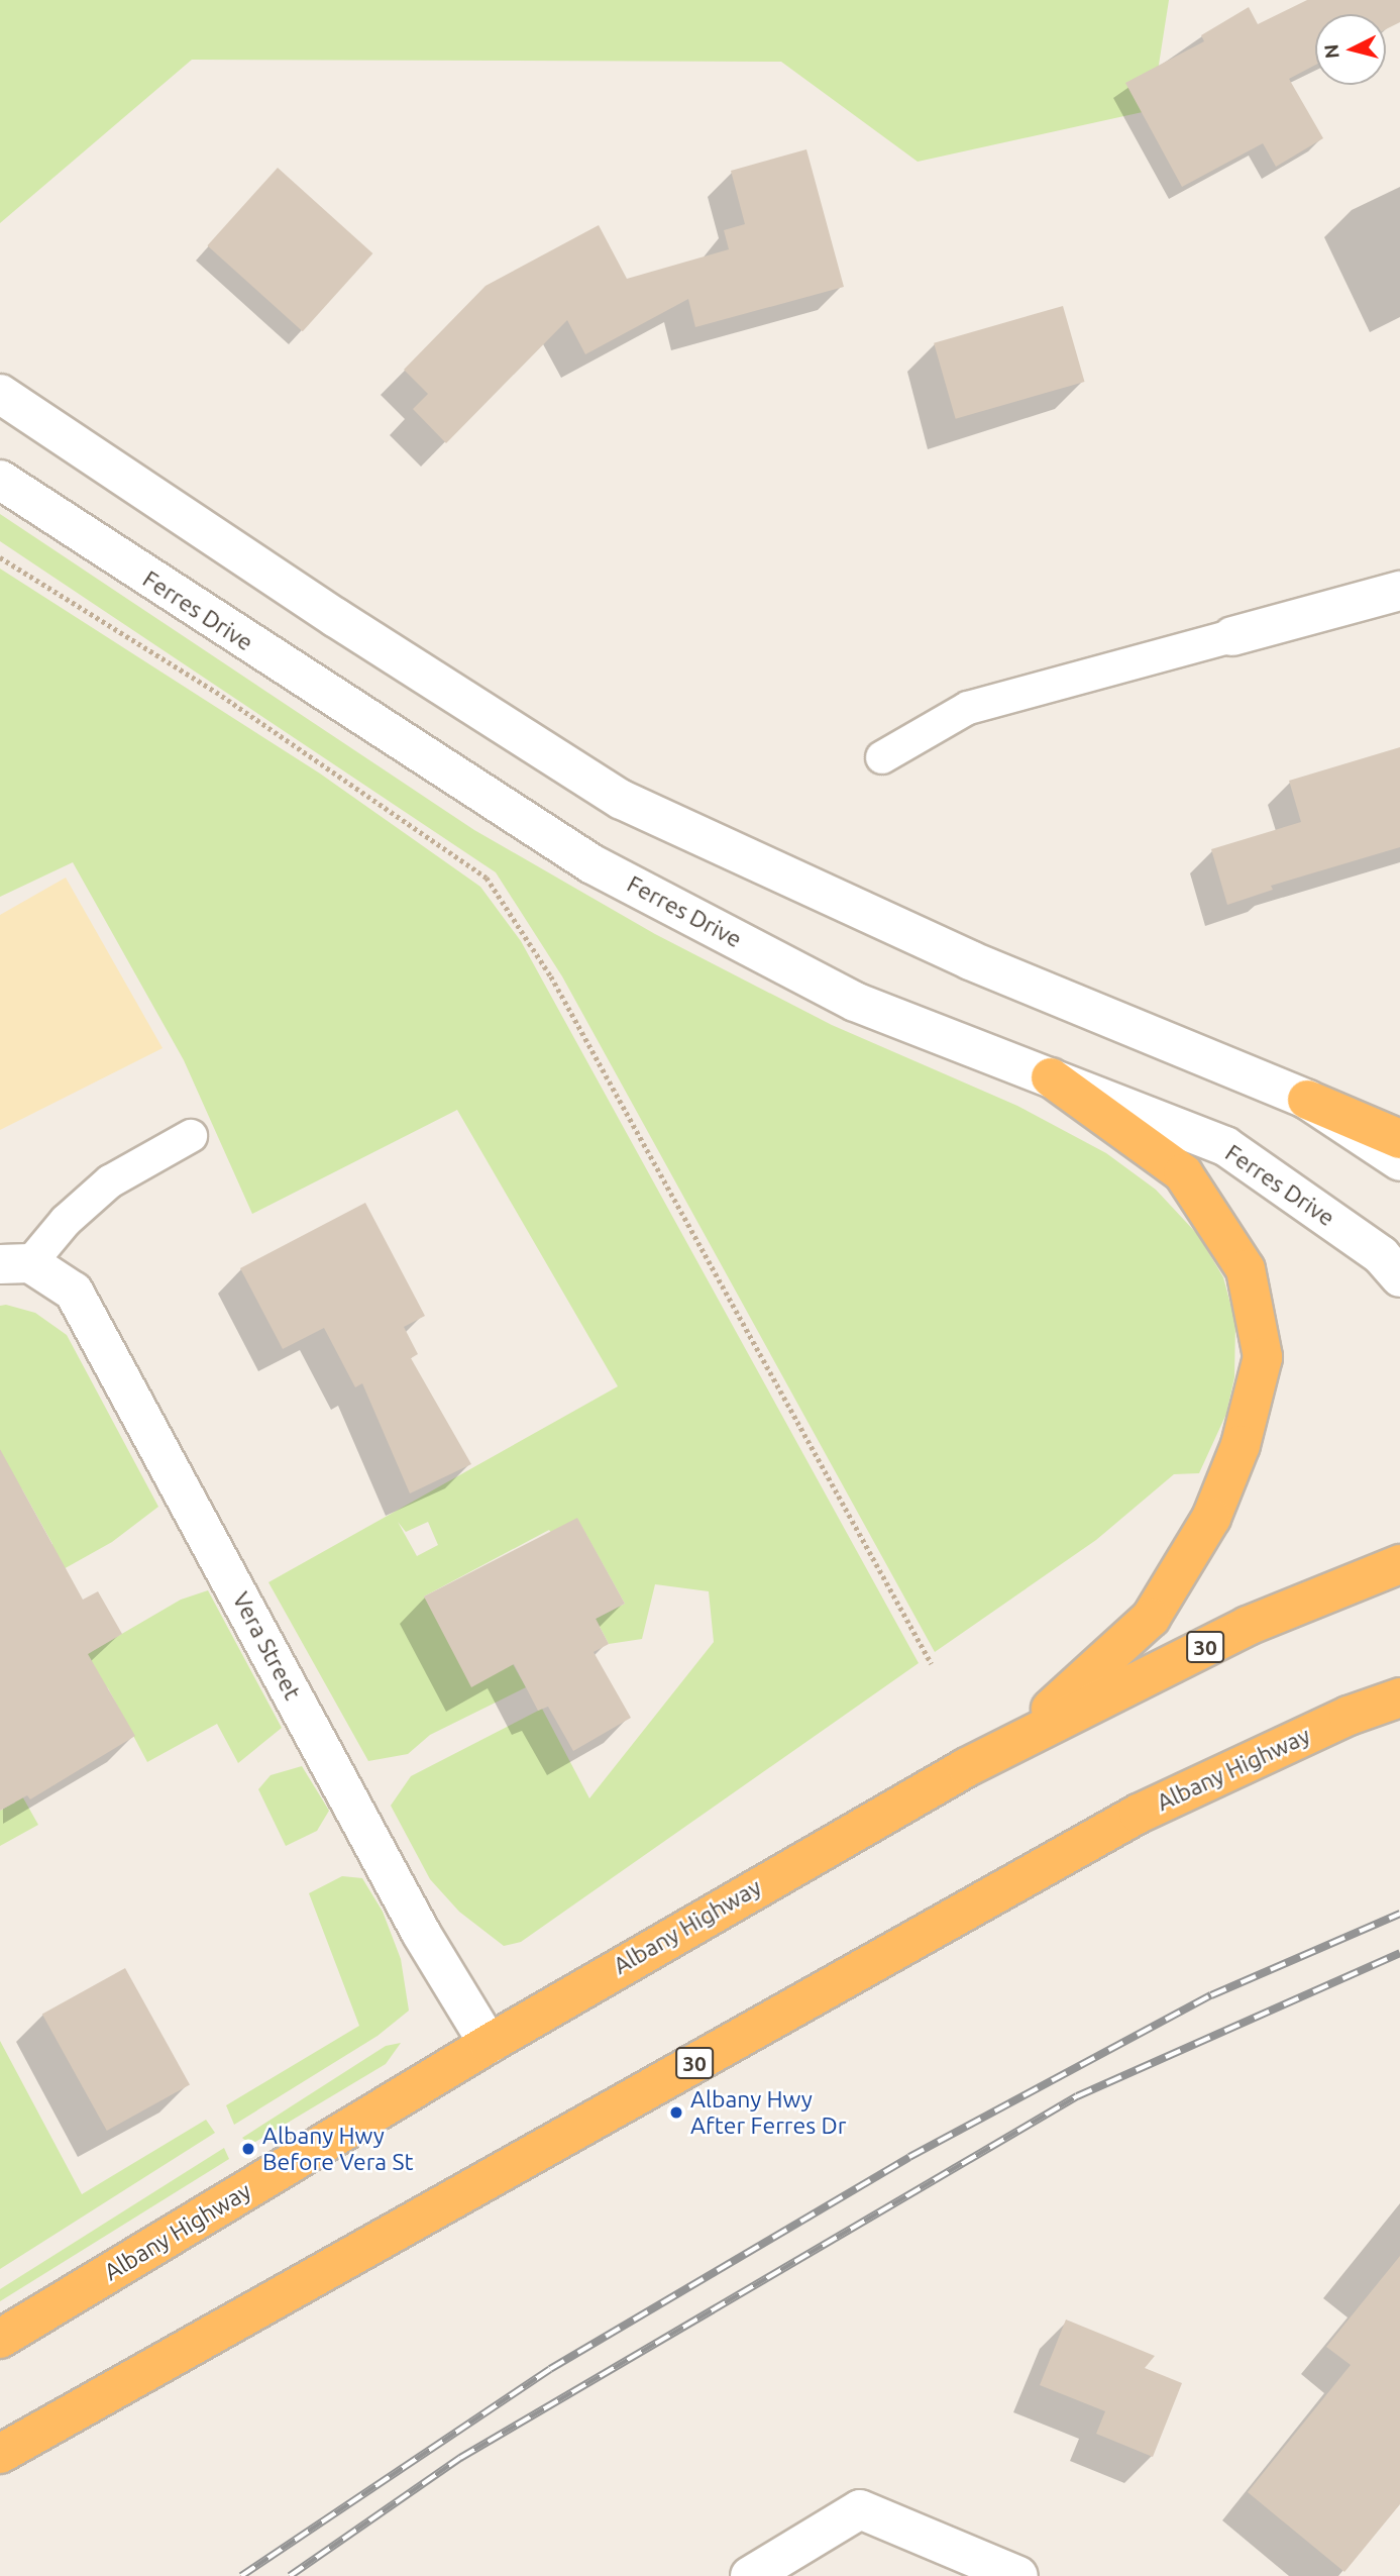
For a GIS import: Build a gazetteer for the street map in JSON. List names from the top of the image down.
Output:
{
  "streets": {
    "highway": ["30", "Albany Highway"],
    "street": ["Ferres Drive", "Vera Street"]
  },
  "crossings": [
    ["Vera Street", "Albany Highway"]
  ],
  "places": ["Albany Hwy After Ferres Dr", "Albany Hwy Before Vera St"],
  "north": "left"
}
